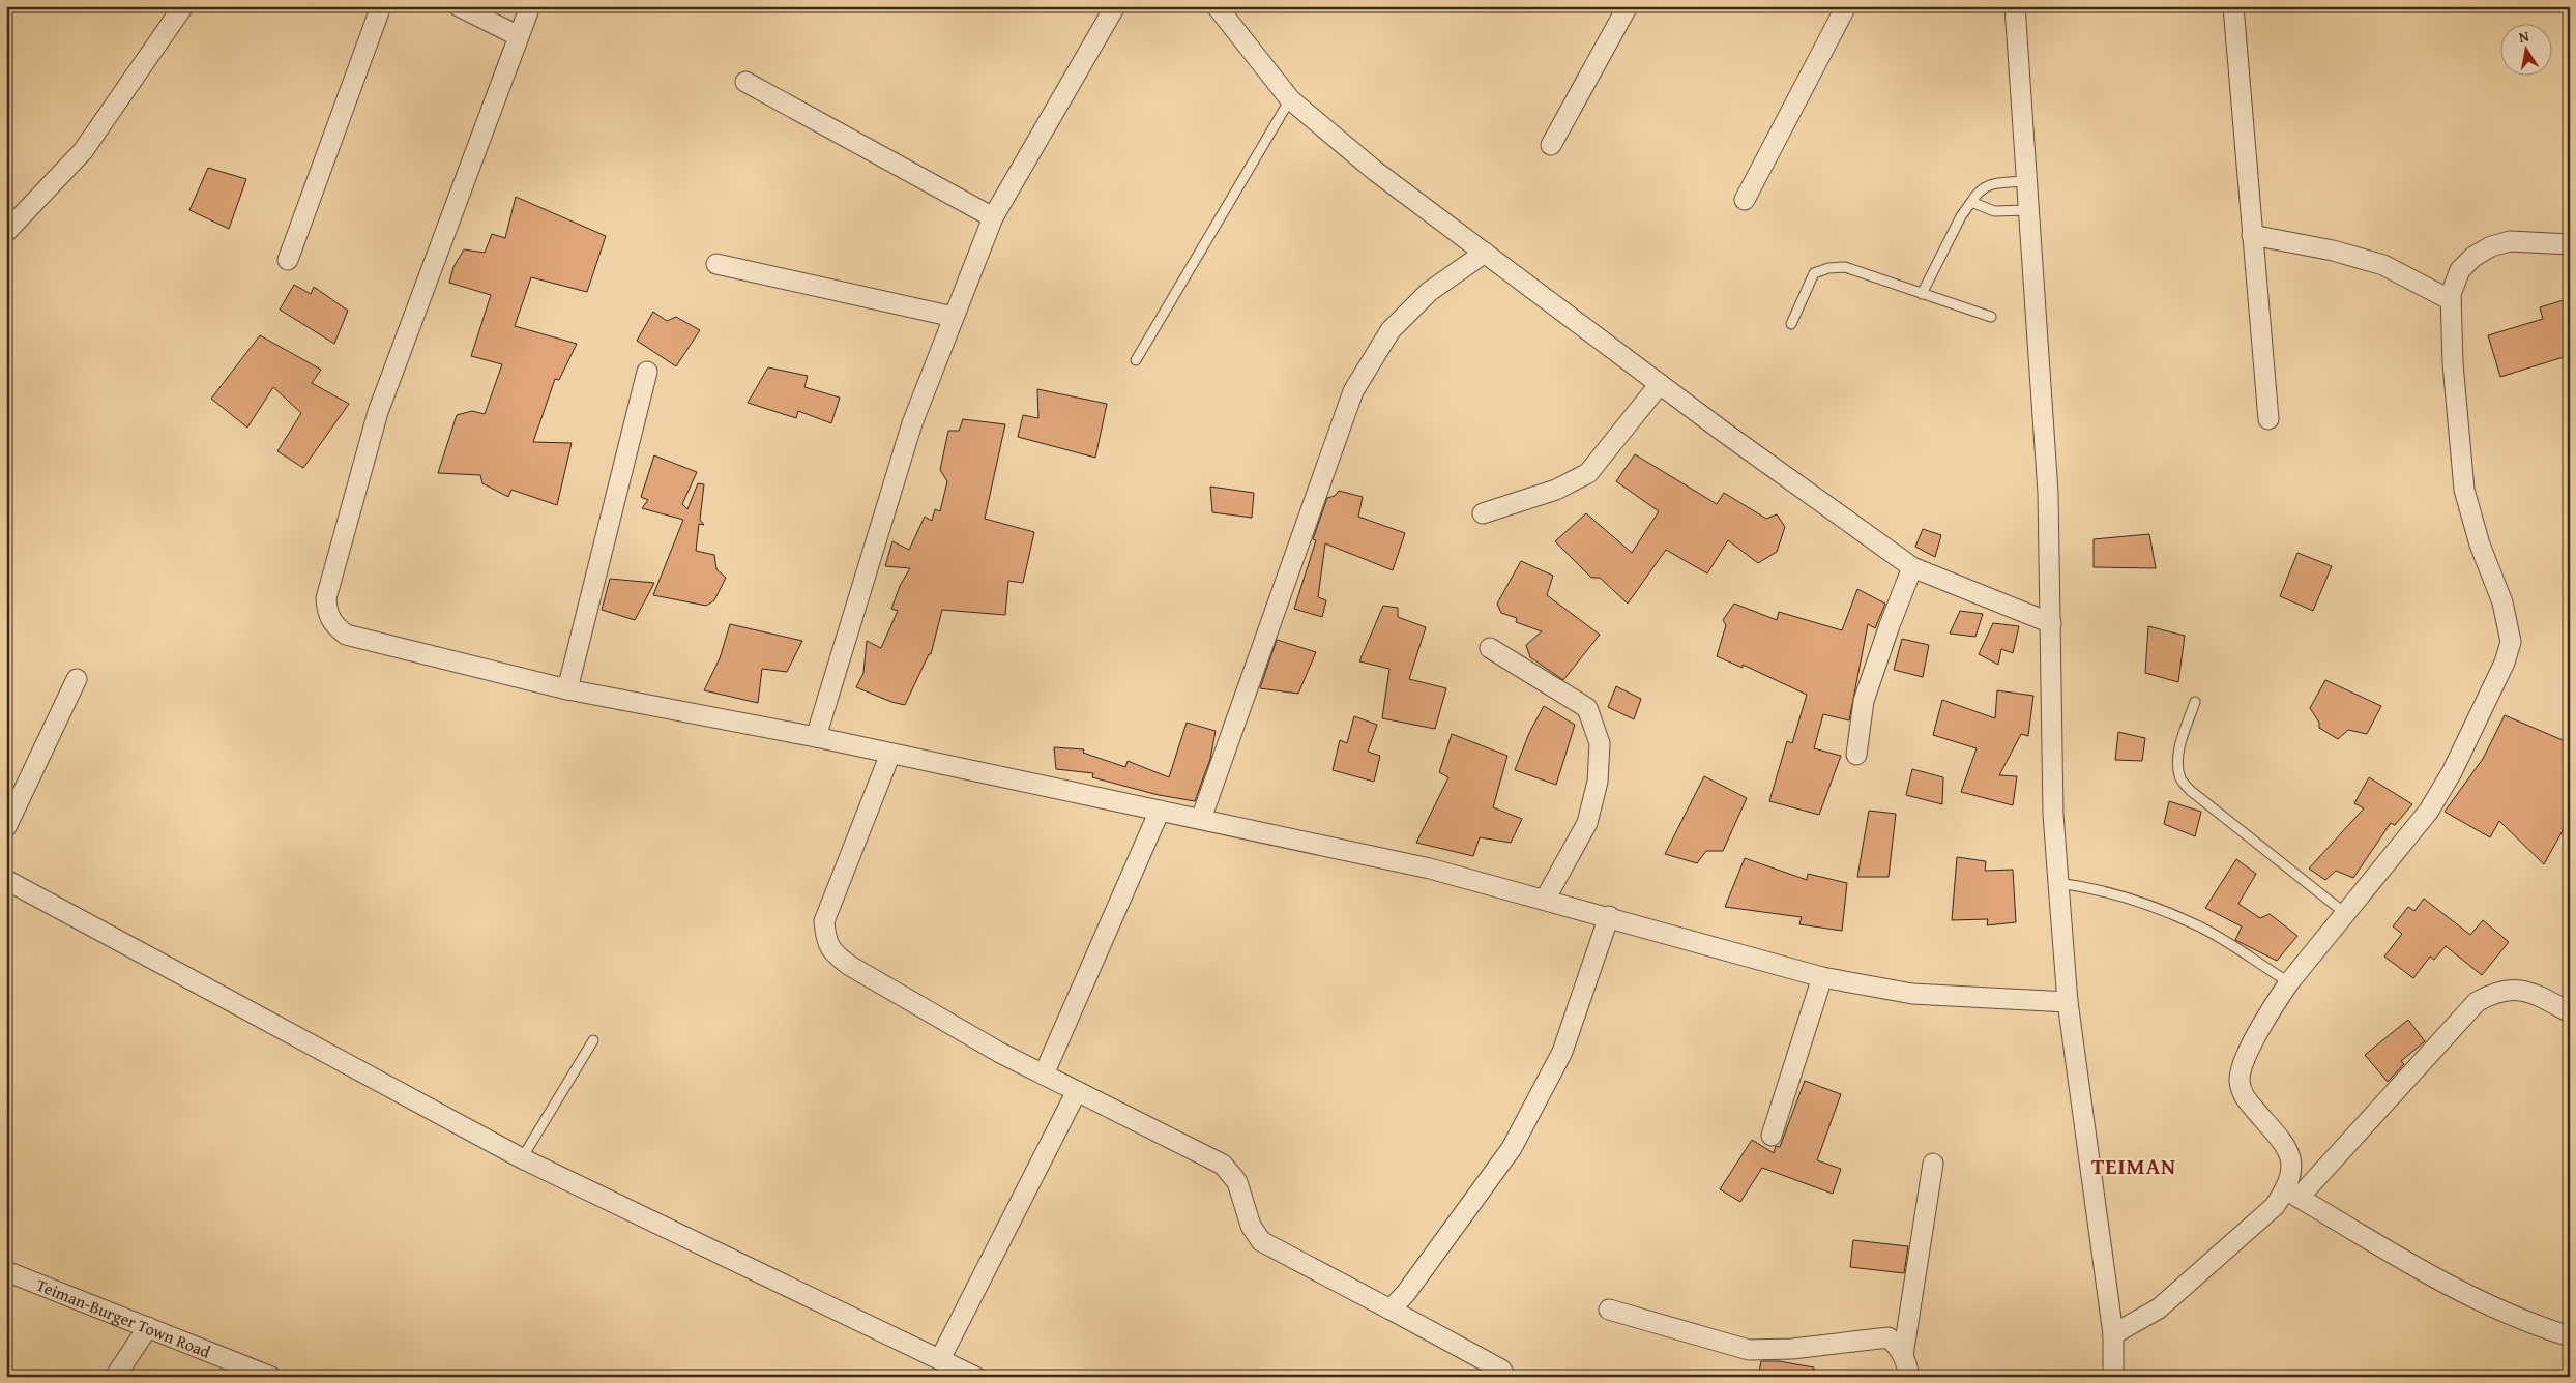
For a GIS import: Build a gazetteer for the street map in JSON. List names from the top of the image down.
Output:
{
  "streets": {
    "street": ["Teiman-Burger Town Road"]
  },
  "districts": ["TEIMAN"],
  "north": "top"
}
